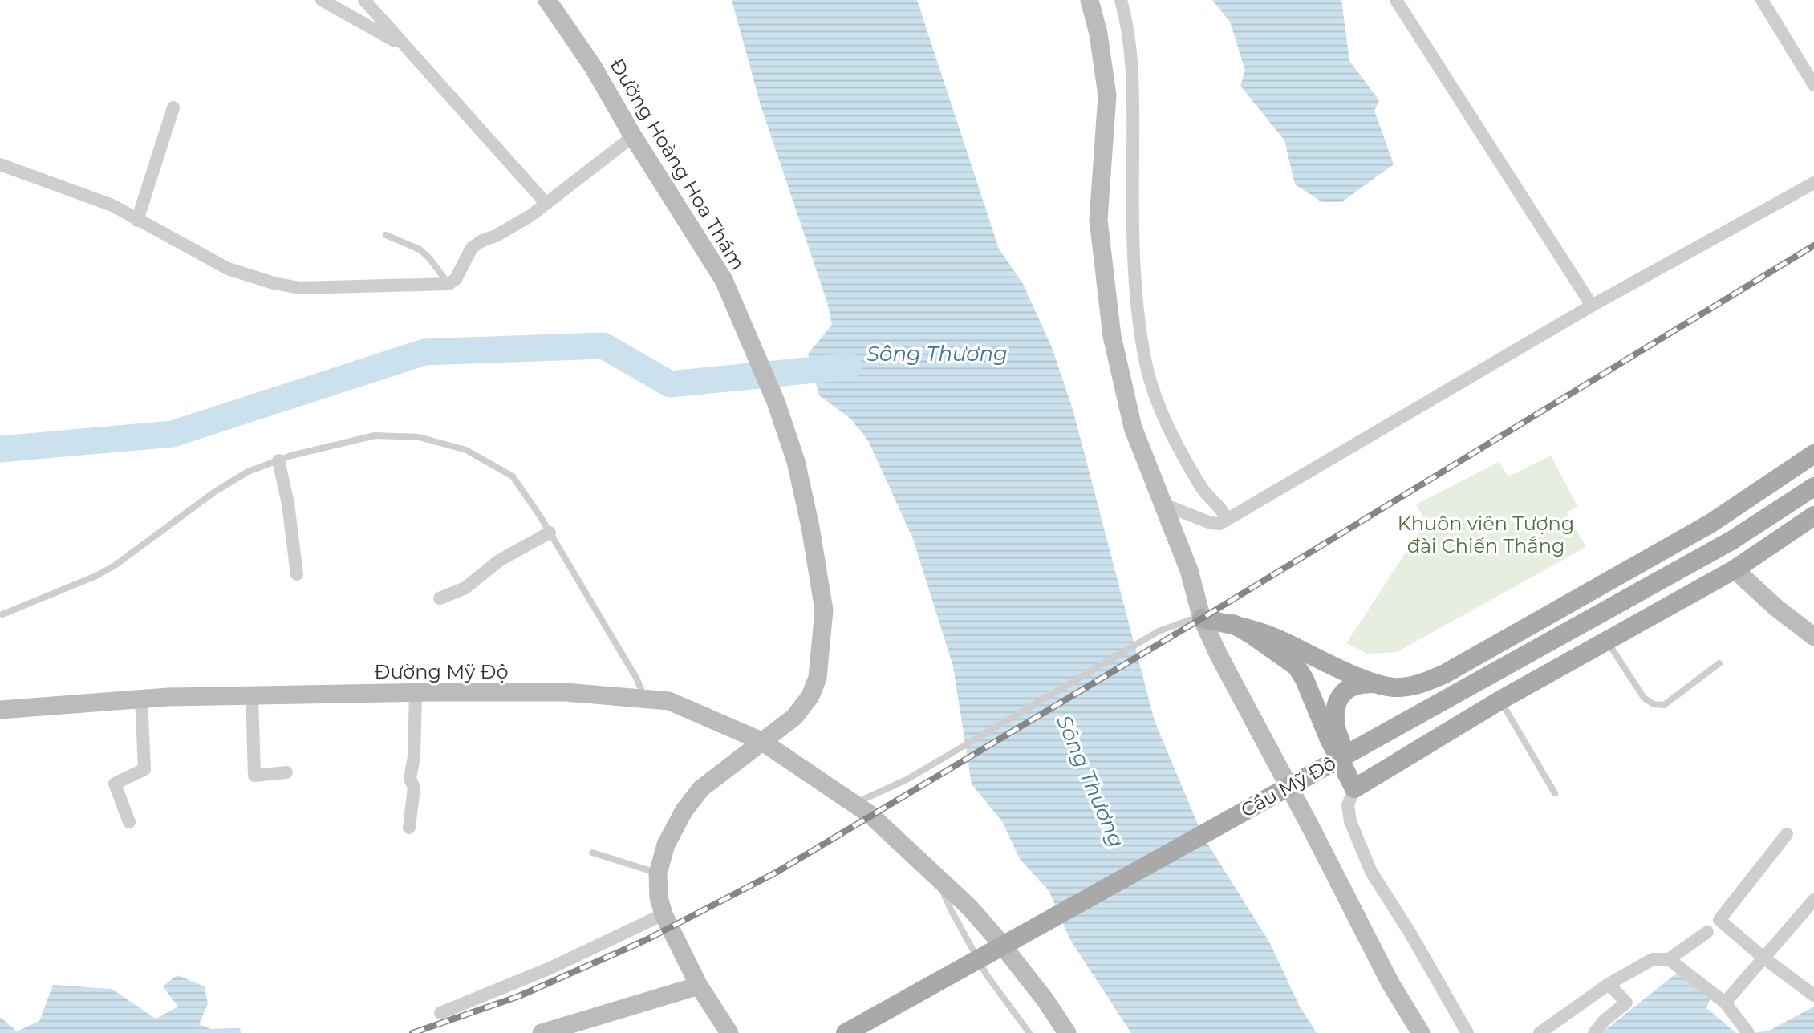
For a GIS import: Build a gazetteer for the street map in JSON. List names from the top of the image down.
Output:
{
  "streets": {
    "main road": ["Cầu Mỹ Độ"],
    "street": ["Đường Hoàng Hoa Thám", "Đường Mỹ Độ"]
  },
  "crossings": [
    ["Đường Hoàng Hoa Thám", "Đường Mỹ Độ"]
  ],
  "water": ["Sông Thương"],
  "parks": ["Khuôn viên Tượng đài Chiến Thắng"]
}
